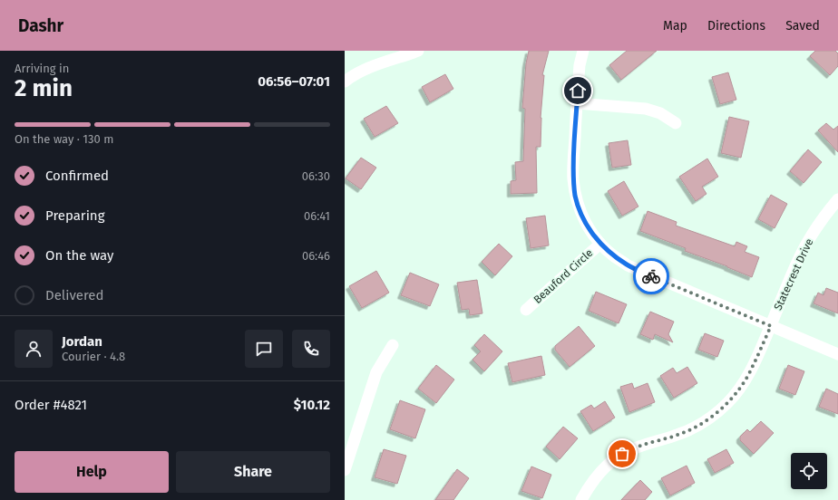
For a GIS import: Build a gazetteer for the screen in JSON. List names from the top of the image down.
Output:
{
  "streets": {
    "street": ["Statecrest Drive", "Beauford Circle"]
  },
  "page": {
    "header": "Dashr",
    "nav": ["Map", "Directions", "Saved"],
    "heading": ["2 min", "Arriving in", "06:56–07:01"],
    "panel": [
      "Jordan",
      "Courier · 4.8",
      "Order #4821",
      "$10.12"
    ],
    "bar": "On the way · 130 m",
    "list": [
      ["Confirmed", "06:30"],
      ["Preparing", "06:41"],
      ["On the way", "06:46"],
      "Delivered"
    ],
    "buttons": ["Help", "Share"]
  }
}
